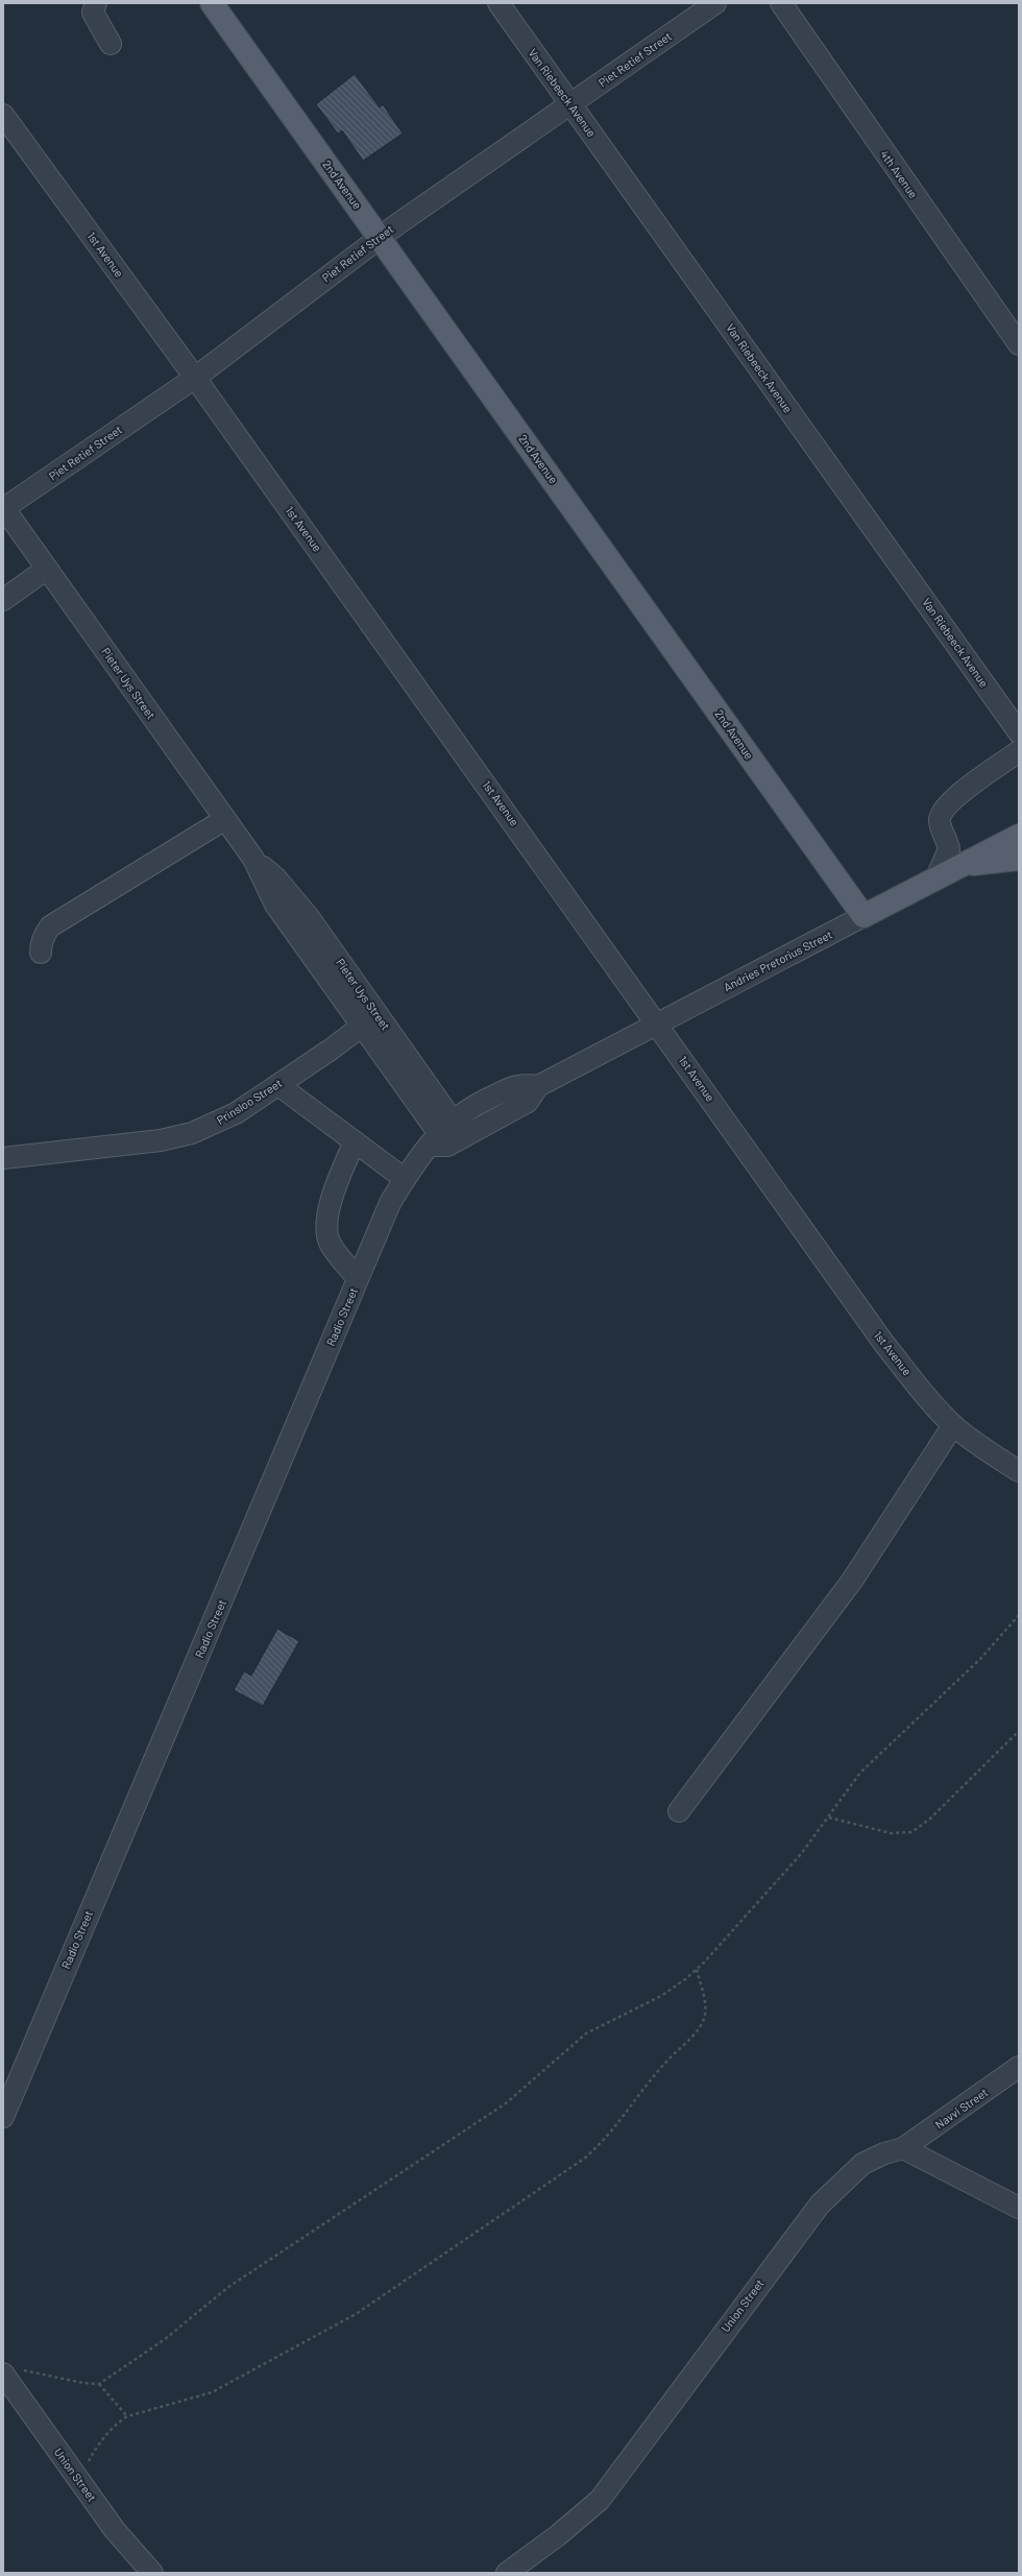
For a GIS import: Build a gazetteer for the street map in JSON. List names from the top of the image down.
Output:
{
  "streets": {
    "main road": ["2nd Avenue", "Andries Pretorius Street"],
    "street": [
      "Piet Retief Street",
      "Van Riebeeck Avenue",
      "4th Avenue",
      "1st Avenue",
      "Pieter Uys Street",
      "Prinsloo Street",
      "Radio Street",
      "Navvi Street",
      "Union Street"
    ]
  },
  "crossings": [
    ["Piet Retief Street", "Van Riebeeck Avenue"],
    ["Piet Retief Street", "2nd Avenue"],
    ["Piet Retief Street", "1st Avenue"],
    ["Piet Retief Street", "Pieter Uys Street"],
    ["2nd Avenue", "Andries Pretorius Street"],
    ["1st Avenue", "Andries Pretorius Street"],
    ["Pieter Uys Street", "Andries Pretorius Street"],
    ["Pieter Uys Street", "Prinsloo Street"],
    ["Pieter Uys Street", "Radio Street"],
    ["Andries Pretorius Street", "Radio Street"],
    ["Navvi Street", "Union Street"]
  ]
}
